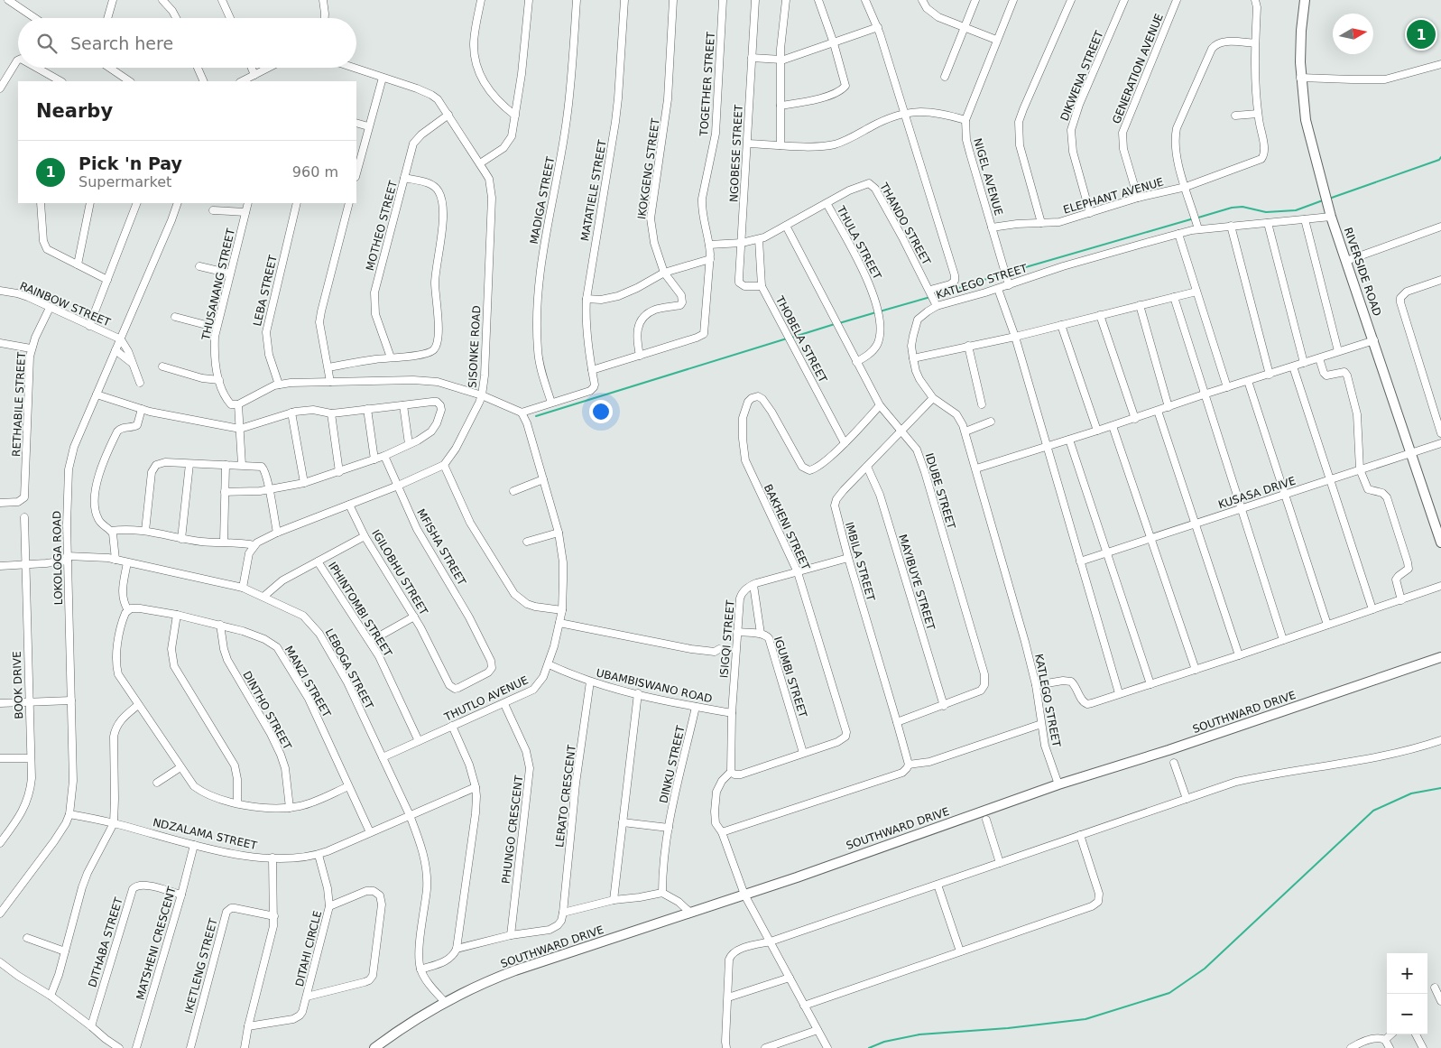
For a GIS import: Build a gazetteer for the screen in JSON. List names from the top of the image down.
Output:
{
  "streets": {
    "main road": ["RIVERSIDE ROAD", "SOUTHWARD DRIVE"],
    "street": [
      "GENERATION AVENUE",
      "DIKWENA STREET",
      "TOGETHER STREET",
      "NGOBESE STREET",
      "IKOKGENG STREET",
      "NIGEL AVENUE",
      "MATATIELE STREET",
      "ELEPHANT AVENUE",
      "MADIGA STREET",
      "THANDO STREET",
      "MOTHEO STREET",
      "THULA STREET",
      "KATLEGO STREET",
      "THUSANANG STREET",
      "LEBA STREET",
      "RAINBOW STREET",
      "THOBELA STREET",
      "SISONKE ROAD",
      "RETHABILE STREET",
      "IDUBE STREET",
      "KUSASA DRIVE",
      "BAKHENI STREET",
      "MFISHA STREET",
      "LOKOLOGA ROAD",
      "IMBILA STREET",
      "IGILOBHU STREET",
      "MAYIBUYE STREET",
      "IPHINTOMBI STREET",
      "ISIGQI STREET",
      "LEBOGA STREET",
      "IGUMBI STREET",
      "MANZI STREET",
      "BOOK DRIVE",
      "UBAMBISWANO ROAD",
      "THUTLO AVENUE",
      "DINTHO STREET",
      "DINKU STREET",
      "LERATO CRESCENT",
      "PHUNGO CRESCENT",
      "NDZALAMA STREET",
      "DITHABA STREET",
      "MATSHENI CRESCENT",
      "DITAHI CIRCLE",
      "IKETLENG STREET"
    ]
  },
  "crossings": [
    ["GENERATION AVENUE", "ELEPHANT AVENUE"],
    ["DIKWENA STREET", "ELEPHANT AVENUE"],
    ["TOGETHER STREET", "IKOKGENG STREET"],
    ["NGOBESE STREET", "THANDO STREET"],
    ["NGOBESE STREET", "THOBELA STREET"],
    ["NIGEL AVENUE", "ELEPHANT AVENUE"],
    ["NIGEL AVENUE", "KATLEGO STREET"],
    ["MATATIELE STREET", "MADIGA STREET"],
    ["THANDO STREET", "THULA STREET"],
    ["THANDO STREET", "KATLEGO STREET"],
    ["THANDO STREET", "THOBELA STREET"],
    ["THANDO STREET", "IDUBE STREET"],
    ["MOTHEO STREET", "SISONKE ROAD"],
    ["THULA STREET", "IDUBE STREET"],
    ["RIVERSIDE ROAD", "KATLEGO STREET"],
    ["RIVERSIDE ROAD", "KUSASA DRIVE"],
    ["KATLEGO STREET", "IMBILA STREET"],
    ["KATLEGO STREET", "SOUTHWARD DRIVE"],
    ["RAINBOW STREET", "RETHABILE STREET"],
    ["RAINBOW STREET", "LOKOLOGA ROAD"],
    ["THOBELA STREET", "BAKHENI STREET"],
    ["SISONKE ROAD", "MFISHA STREET"],
    ["SISONKE ROAD", "IGILOBHU STREET"],
    ["IDUBE STREET", "BAKHENI STREET"],
    ["IDUBE STREET", "IMBILA STREET"],
    ["IDUBE STREET", "MAYIBUYE STREET"],
    ["BAKHENI STREET", "ISIGQI STREET"],
    ["BAKHENI STREET", "IGUMBI STREET"],
    ["MFISHA STREET", "IGILOBHU STREET"],
    ["LOKOLOGA ROAD", "LEBOGA STREET"],
    ["LOKOLOGA ROAD", "NDZALAMA STREET"],
    ["IMBILA STREET", "MAYIBUYE STREET"],
    ["IPHINTOMBI STREET", "THUTLO AVENUE"],
    ["ISIGQI STREET", "IGUMBI STREET"],
    ["ISIGQI STREET", "UBAMBISWANO ROAD"],
    ["LEBOGA STREET", "BOOK DRIVE"],
    ["LEBOGA STREET", "THUTLO AVENUE"],
    ["LEBOGA STREET", "NDZALAMA STREET"],
    ["MANZI STREET", "DINTHO STREET"],
    ["MANZI STREET", "NDZALAMA STREET"],
    ["UBAMBISWANO ROAD", "THUTLO AVENUE"],
    ["UBAMBISWANO ROAD", "DINKU STREET"],
    ["UBAMBISWANO ROAD", "LERATO CRESCENT"],
    ["THUTLO AVENUE", "PHUNGO CRESCENT"],
    ["NDZALAMA STREET", "MATSHENI CRESCENT"],
    ["NDZALAMA STREET", "DITAHI CIRCLE"],
    ["DITHABA STREET", "MATSHENI CRESCENT"]
  ],
  "north": "right",
  "page": {
    "pins": "1",
    "search": "Search here",
    "heading": "Nearby",
    "list": [
      {
        "mark": "1",
        "name": "Pick 'n Pay",
        "note": "Supermarket",
        "value": "960 m"
      }
    ],
    "map_buttons": ["+", "−"]
  }
}
